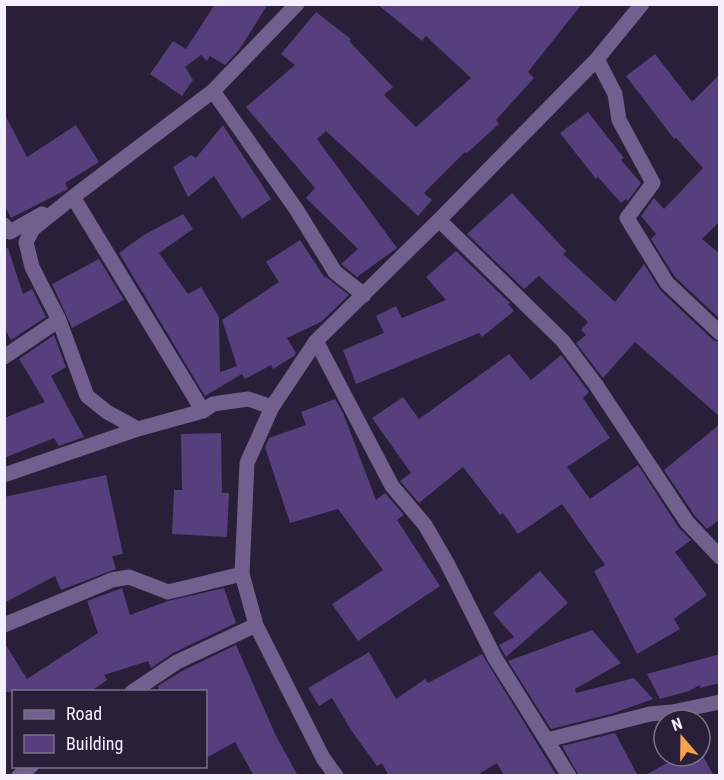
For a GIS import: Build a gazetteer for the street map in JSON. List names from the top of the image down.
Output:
{
  "legend": ["Road", "Building"],
  "north": "top"
}
